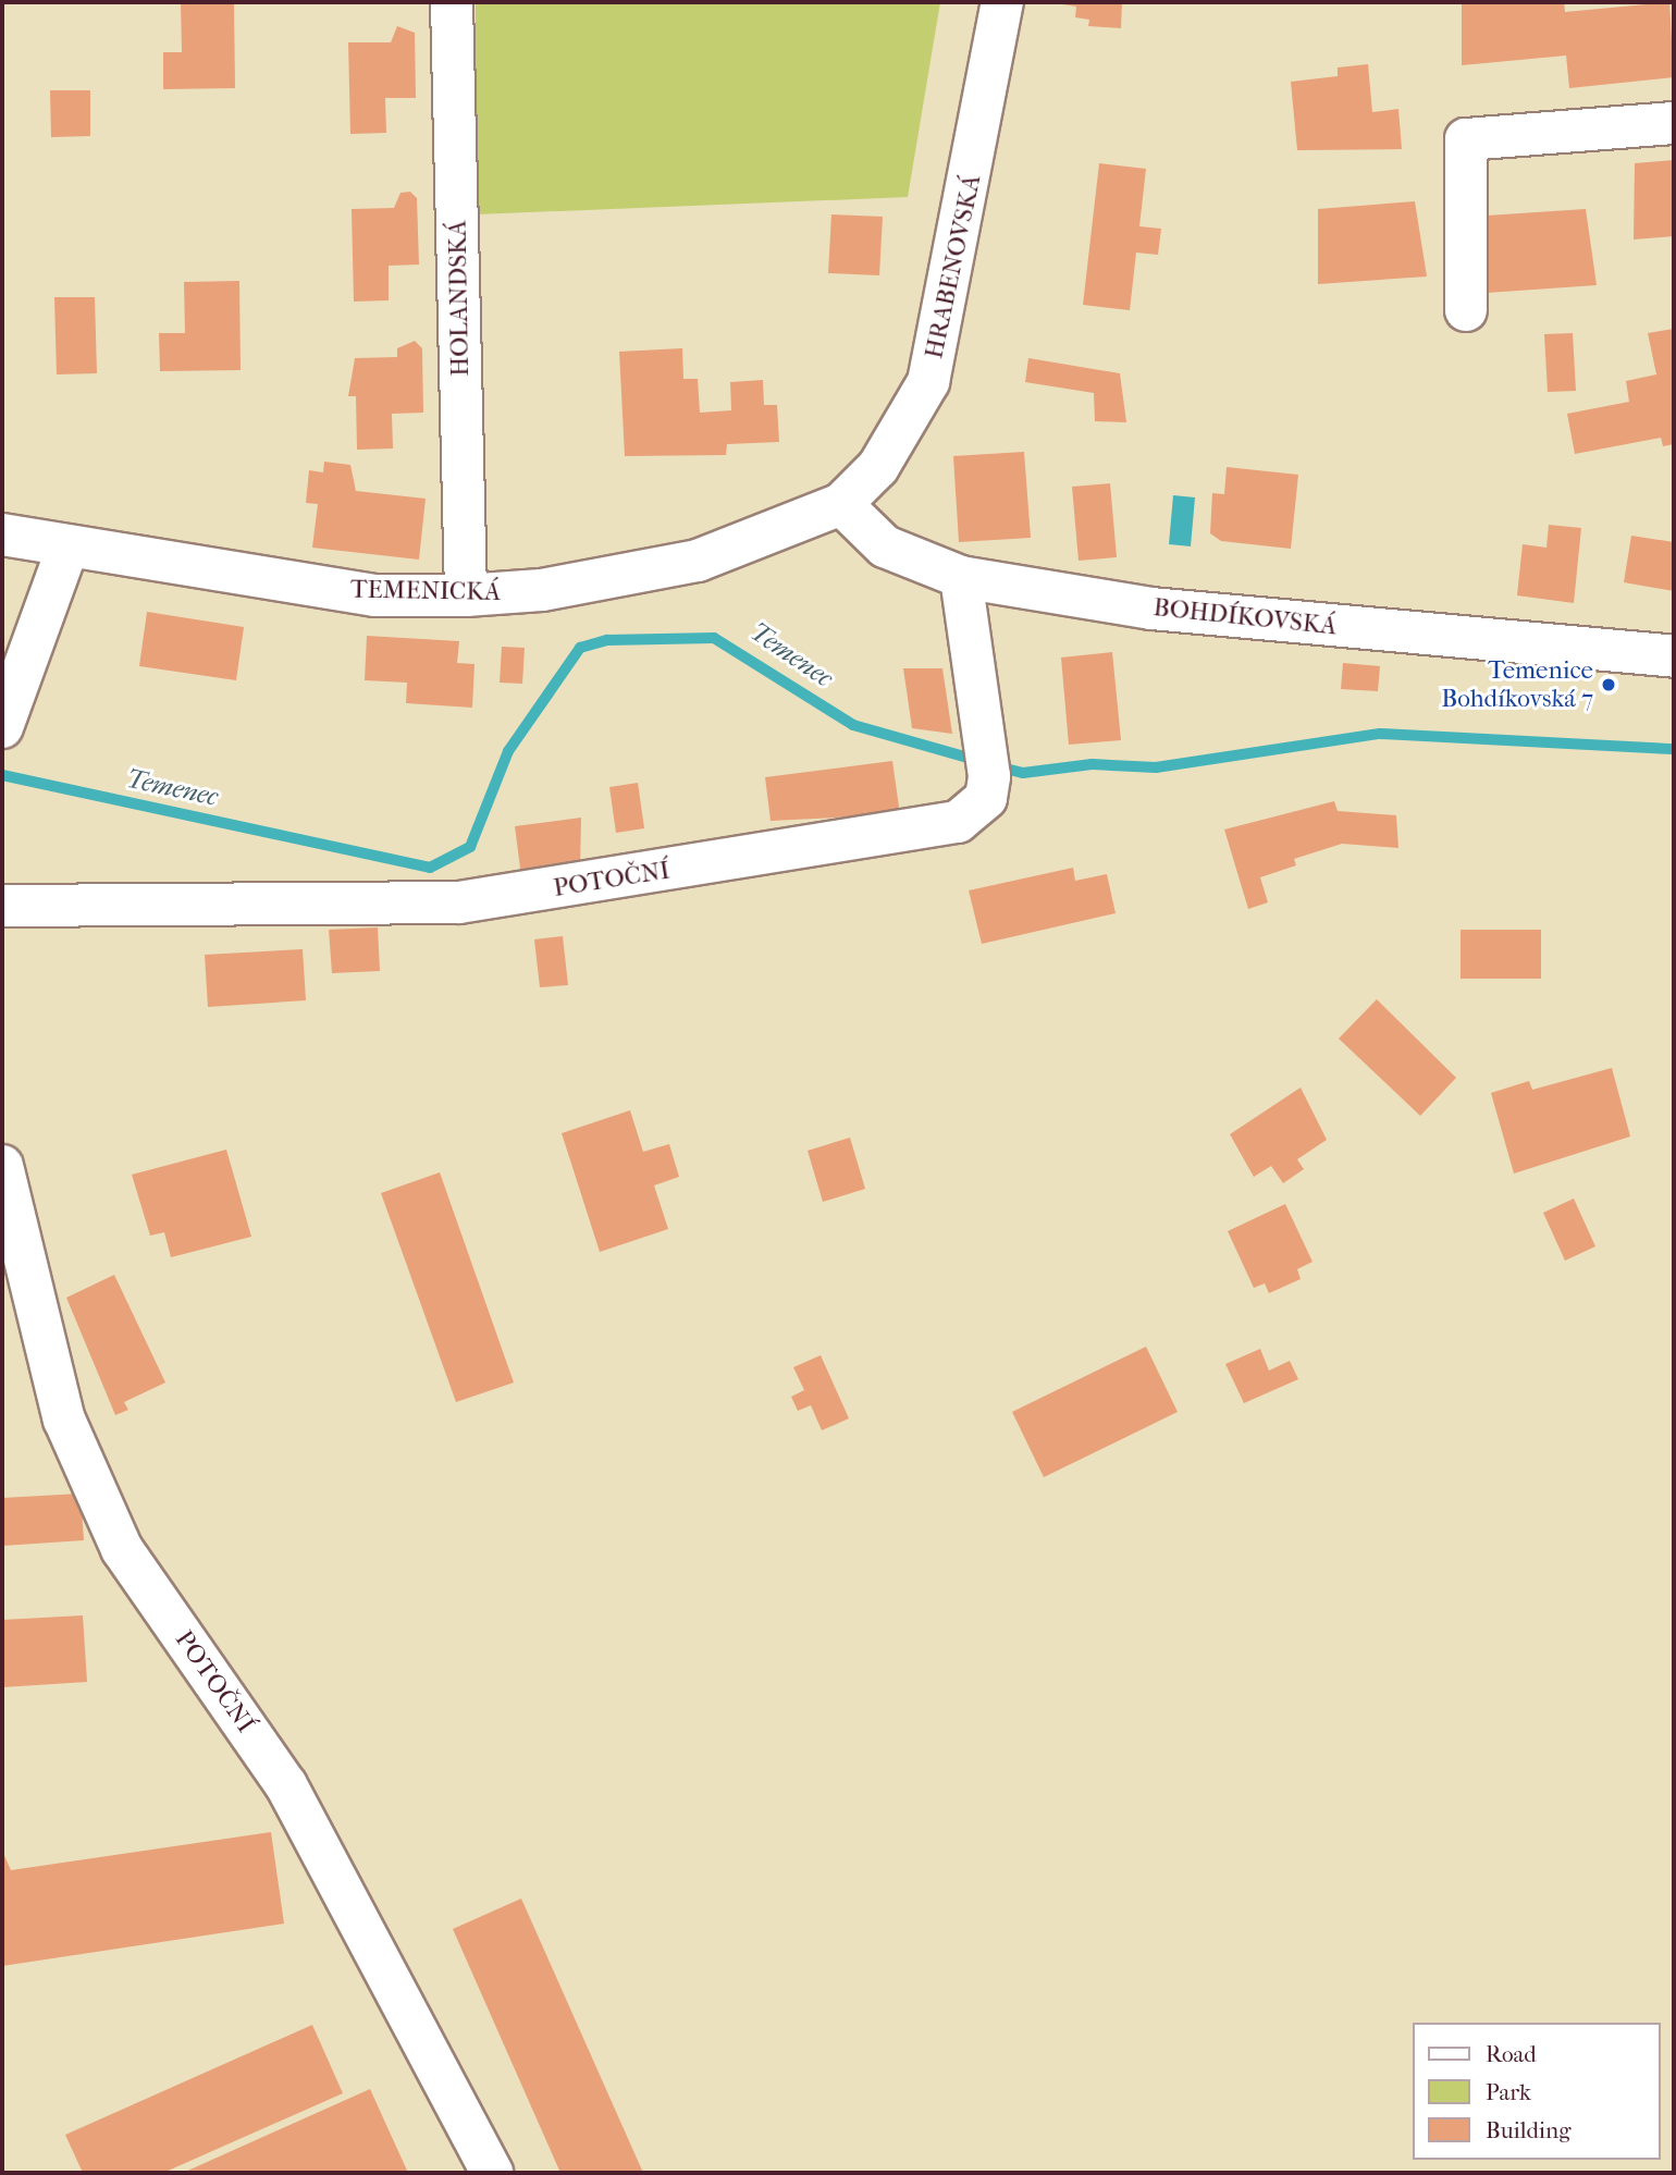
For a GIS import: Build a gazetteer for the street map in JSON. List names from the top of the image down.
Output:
{
  "streets": {
    "street": [
      "HRABENOVSKÁ",
      "HOLANDSKÁ",
      "TEMENICKÁ",
      "BOHDÍKOVSKÁ",
      "POTOČNÍ"
    ]
  },
  "crossings": [
    ["HRABENOVSKÁ", "TEMENICKÁ"],
    ["HRABENOVSKÁ", "BOHDÍKOVSKÁ"],
    ["HOLANDSKÁ", "TEMENICKÁ"],
    ["TEMENICKÁ", "BOHDÍKOVSKÁ"],
    ["BOHDÍKOVSKÁ", "POTOČNÍ"]
  ],
  "water": ["Temenec"],
  "places": ["Temenice Bohdíkovská 7"],
  "legend": ["Road", "Park", "Building"]
}
